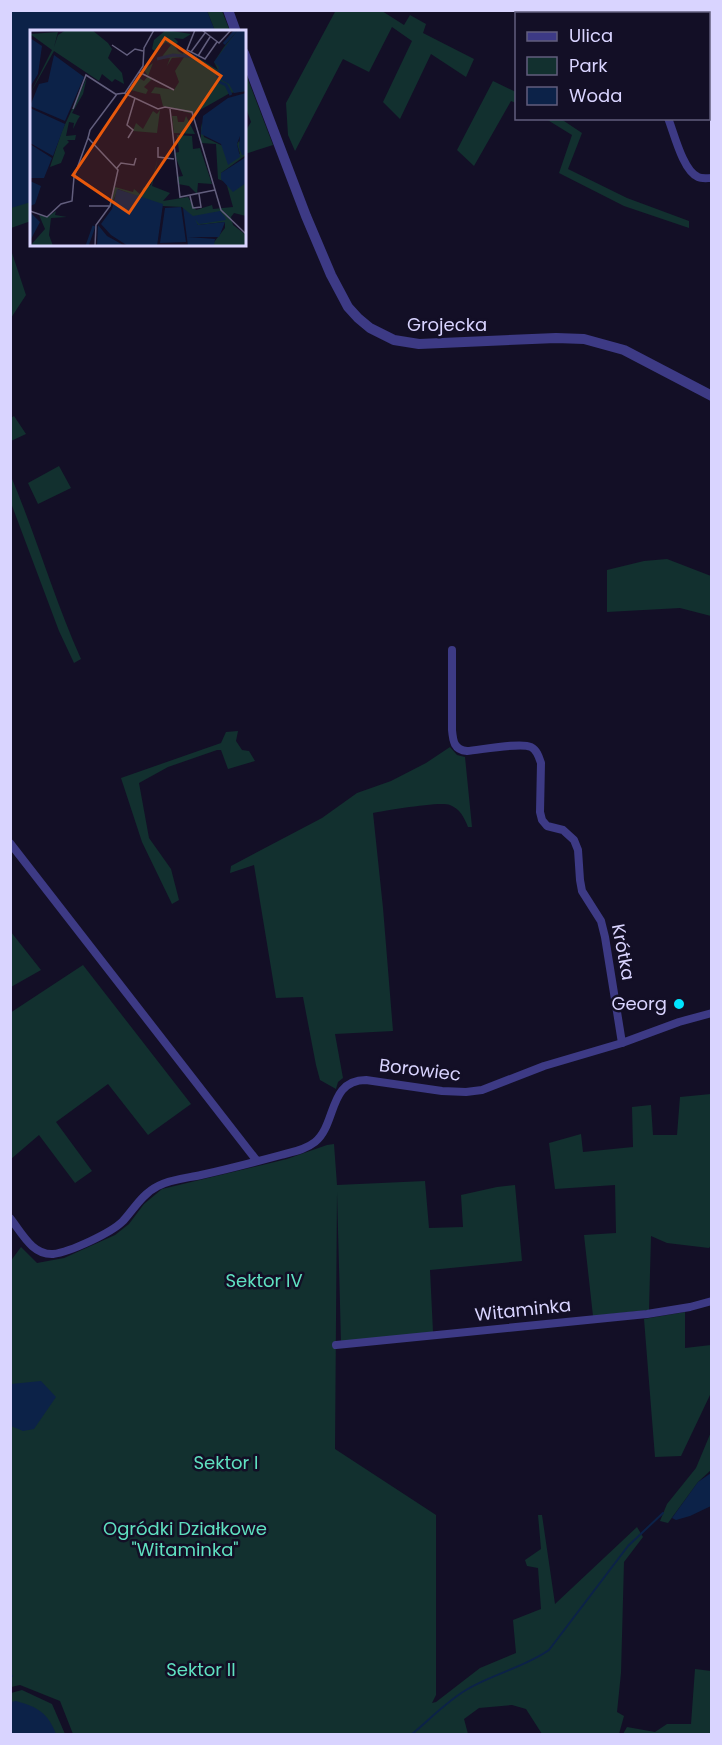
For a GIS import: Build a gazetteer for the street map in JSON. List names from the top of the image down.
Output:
{
  "streets": {
    "street": [
      "Grojecka",
      "Krótka",
      "Borowiec",
      "Witaminka"
    ]
  },
  "crossings": [
    ["Krótka", "Borowiec"]
  ],
  "parks": [
    "Sektor IV",
    "Sektor I",
    "Ogródki Działkowe \"Witaminka\"",
    "Sektor II"
  ],
  "places": ["Georg"],
  "legend": ["Ulica", "Park", "Woda"]
}
